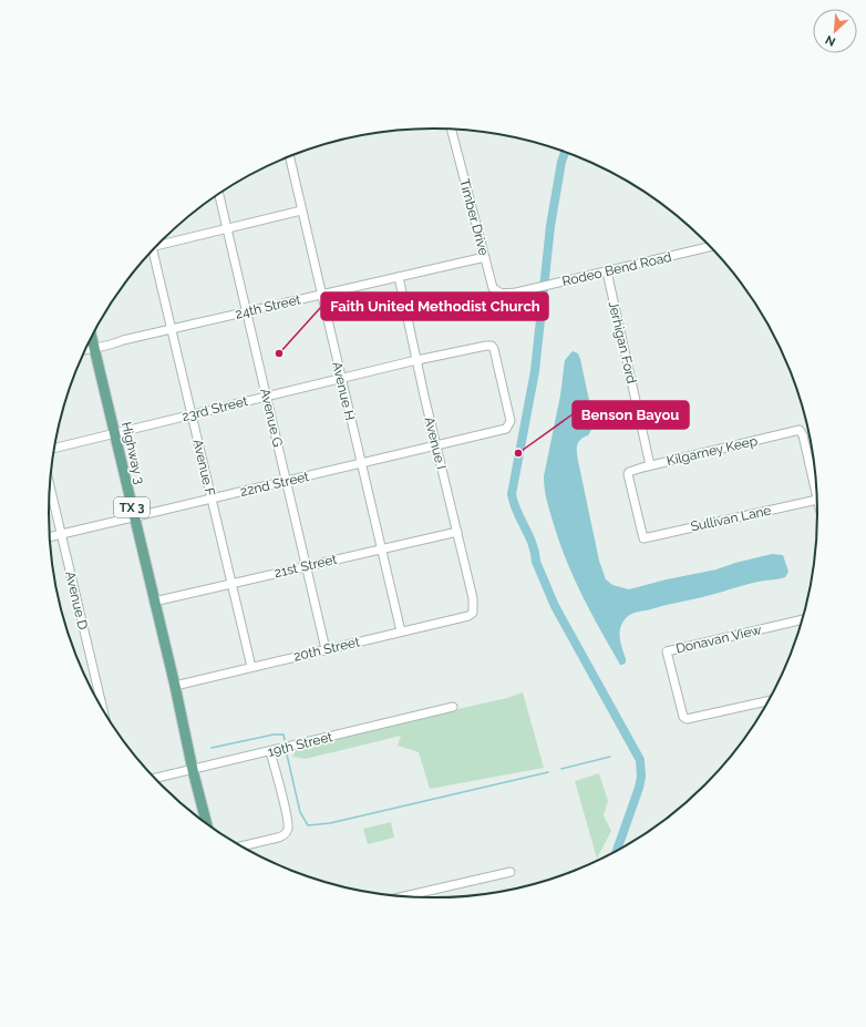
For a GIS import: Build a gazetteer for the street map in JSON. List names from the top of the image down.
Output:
{
  "streets": {
    "main road": ["Highway 3", "TX 3"],
    "street": [
      "Timber Drive",
      "Rodeo Bend Road",
      "24th Street",
      "Jerhigan Ford",
      "Avenue H",
      "23rd Street",
      "Avenue G",
      "Avenue I",
      "Kilgarney Keep",
      "Avenue F",
      "22nd Street",
      "Sullivan Lane",
      "21st Street",
      "Avenue D",
      "Donavan View",
      "20th Street",
      "19th Street"
    ]
  },
  "crossings": [
    ["Timber Drive", "Rodeo Bend Road"],
    ["Timber Drive", "24th Street"],
    ["Rodeo Bend Road", "Jerhigan Ford"],
    ["24th Street", "Avenue H"],
    ["24th Street", "Avenue G"],
    ["24th Street", "Avenue I"],
    ["24th Street", "Highway 3"],
    ["24th Street", "Avenue F"],
    ["Jerhigan Ford", "Kilgarney Keep"],
    ["Avenue H", "23rd Street"],
    ["Avenue H", "22nd Street"],
    ["Avenue H", "21st Street"],
    ["Avenue H", "20th Street"],
    ["23rd Street", "Avenue G"],
    ["23rd Street", "Avenue I"],
    ["23rd Street", "Highway 3"],
    ["23rd Street", "Avenue F"],
    ["23rd Street", "22nd Street"],
    ["Avenue G", "22nd Street"],
    ["Avenue G", "21st Street"],
    ["Avenue G", "20th Street"],
    ["Avenue I", "22nd Street"],
    ["Avenue I", "21st Street"],
    ["Avenue I", "20th Street"],
    ["Kilgarney Keep", "Sullivan Lane"],
    ["Highway 3", "22nd Street"],
    ["Highway 3", "TX 3"],
    ["Highway 3", "21st Street"],
    ["Highway 3", "20th Street"],
    ["Avenue F", "22nd Street"],
    ["Avenue F", "21st Street"],
    ["Avenue F", "20th Street"],
    ["22nd Street", "Avenue D"],
    ["TX 3", "20th Street"],
    ["TX 3", "19th Street"]
  ],
  "places": ["Faith United Methodist Church", "Benson Bayou"],
  "north": "bottom left"
}
